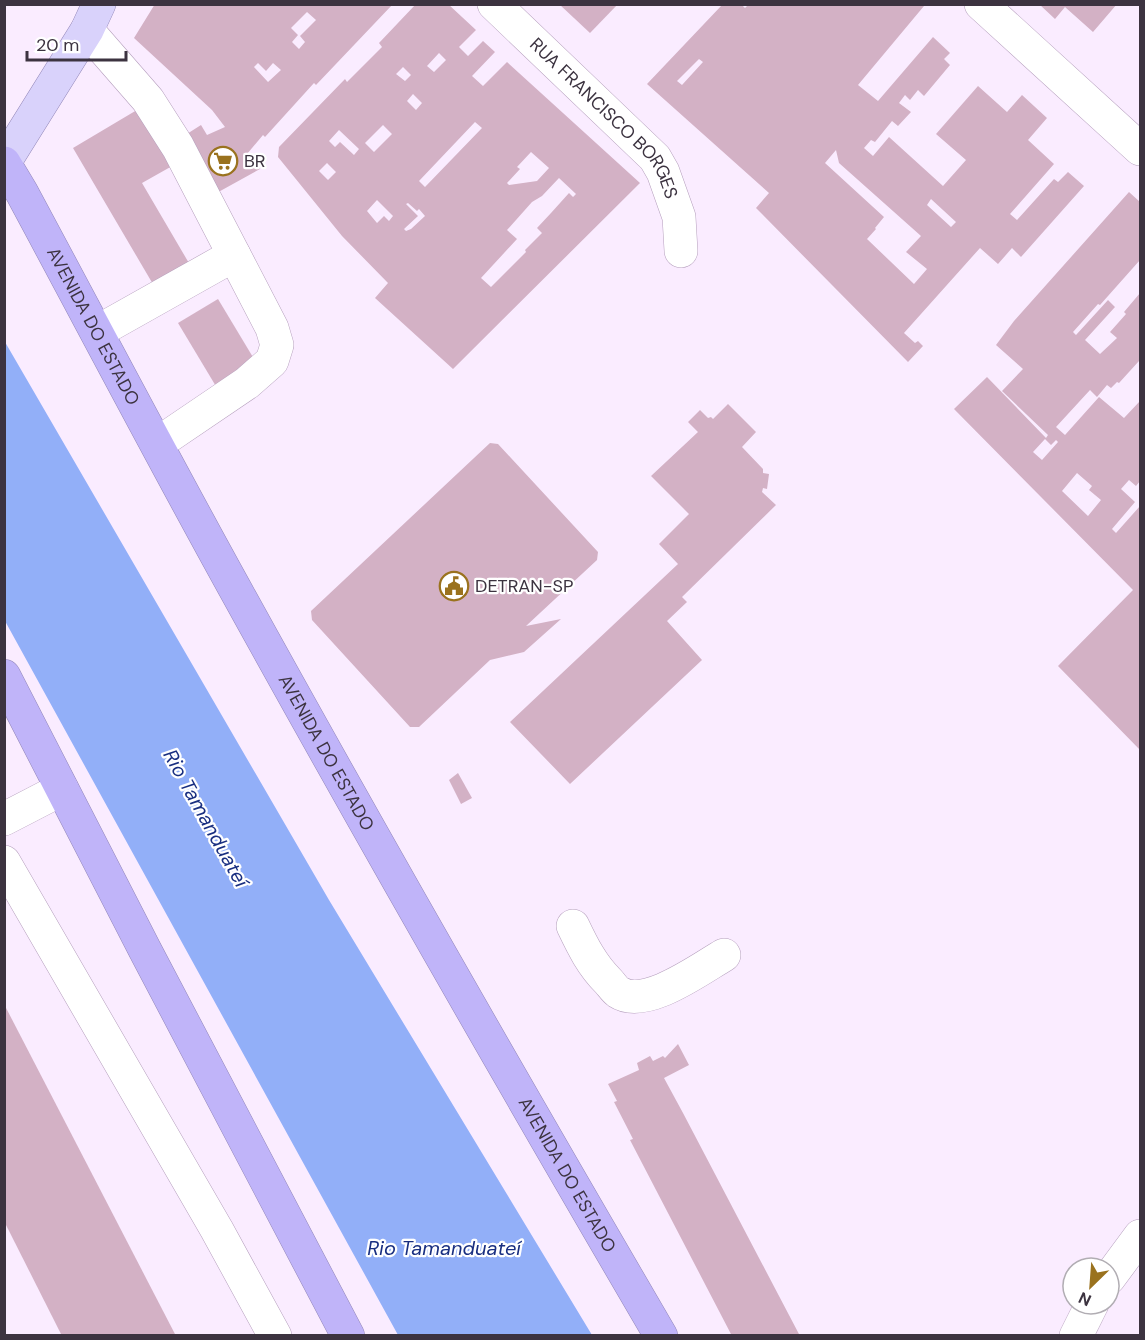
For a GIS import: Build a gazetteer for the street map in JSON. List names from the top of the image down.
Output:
{
  "streets": {
    "highway": ["AVENIDA DO ESTADO"],
    "street": ["RUA FRANCISCO BORGES"]
  },
  "water": ["Rio Tamanduateí"],
  "places": {
    "supermarket": ["BR"],
    "public building": ["DETRAN-SP"]
  },
  "scale_bar": "20 m",
  "north": "bottom left"
}
